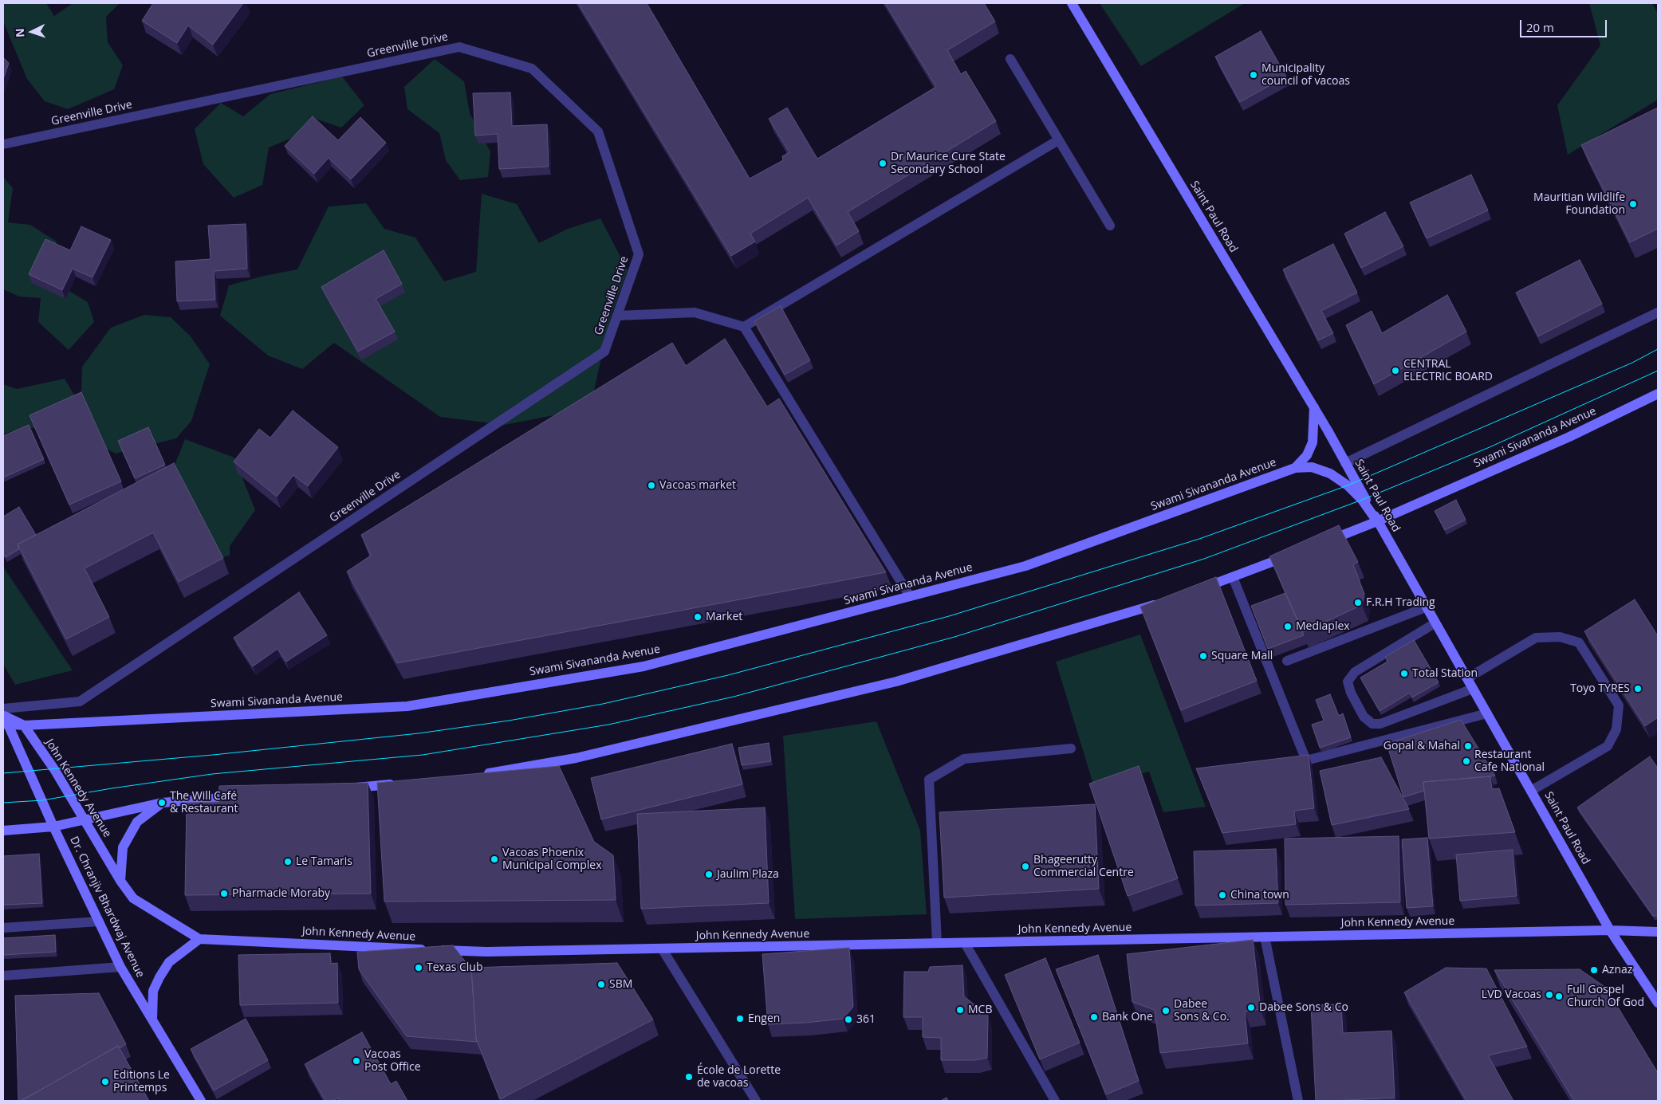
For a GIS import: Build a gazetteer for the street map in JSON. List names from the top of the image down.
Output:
{
  "streets": {
    "street": [
      "Greenville Drive",
      "Saint Paul Road",
      "Swami Sivananda Avenue",
      "John Kennedy Avenue",
      "Dr. Chranjiv Bhardwaj Avenue"
    ]
  },
  "crossings": [
    ["Greenville Drive", "John Kennedy Avenue"],
    ["Greenville Drive", "Dr. Chranjiv Bhardwaj Avenue"],
    ["Saint Paul Road", "Swami Sivananda Avenue"],
    ["Saint Paul Road", "John Kennedy Avenue"],
    ["Swami Sivananda Avenue", "John Kennedy Avenue"],
    ["John Kennedy Avenue", "Dr. Chranjiv Bhardwaj Avenue"]
  ],
  "places": [
    "Municipality council of vacoas",
    "Dr Maurice Cure State Secondary School",
    "Mauritian Wildlife Foundation",
    "CENTRAL ELECTRIC BOARD",
    "Vacoas market",
    "F.R.H Trading",
    "Market",
    "Mediaplex",
    "Square Mall",
    "Total Station",
    "Toyo TYRES",
    "Gopal & Mahal",
    "Restaurant Cafe National",
    "The Will Café & Restaurant",
    "Vacoas Phoenix Municipal Complex",
    "Le Tamaris",
    "Bhageerutty Commercial Centre",
    "Jaulim Plaza",
    "Pharmacie Moraby",
    "China town",
    "Texas Club",
    "Aznaz",
    "SBM",
    "LVD Vacoas",
    "Full Gospel Church Of God",
    "Dabee Sons & Co",
    "MCB",
    "Dabee Sons & Co.",
    "Bank One",
    "Engen",
    "361",
    "Vacoas Post Office",
    "École de Lorette de vacoas",
    "Editions Le Printemps"
  ],
  "scale_bar": "20 m",
  "north": "left"
}
